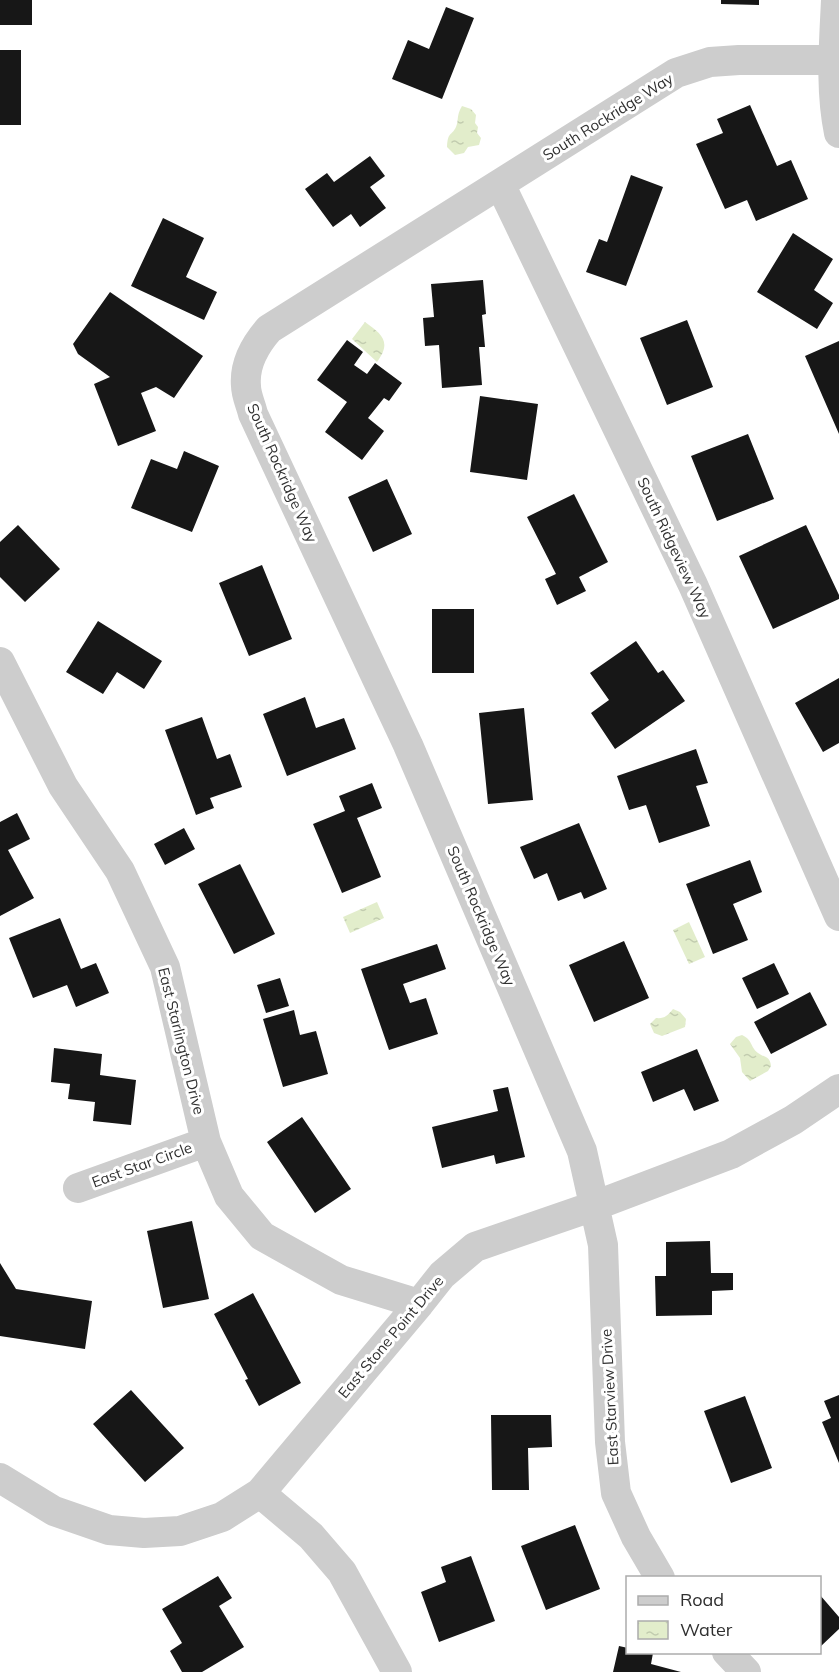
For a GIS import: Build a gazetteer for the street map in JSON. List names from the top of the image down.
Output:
{
  "streets": {
    "street": [
      "South Rockridge Way",
      "South Ridgeview Way",
      "East Starlington Drive",
      "East Star Circle",
      "East Stone Point Drive",
      "East Starview Drive"
    ]
  },
  "crossings": [
    ["South Rockridge Way", "South Ridgeview Way"],
    ["South Rockridge Way", "East Stone Point Drive"],
    ["South Rockridge Way", "East Starview Drive"],
    ["East Starlington Drive", "East Star Circle"],
    ["East Starlington Drive", "East Stone Point Drive"],
    ["East Stone Point Drive", "East Starview Drive"]
  ],
  "legend": ["Road", "Water"]
}
